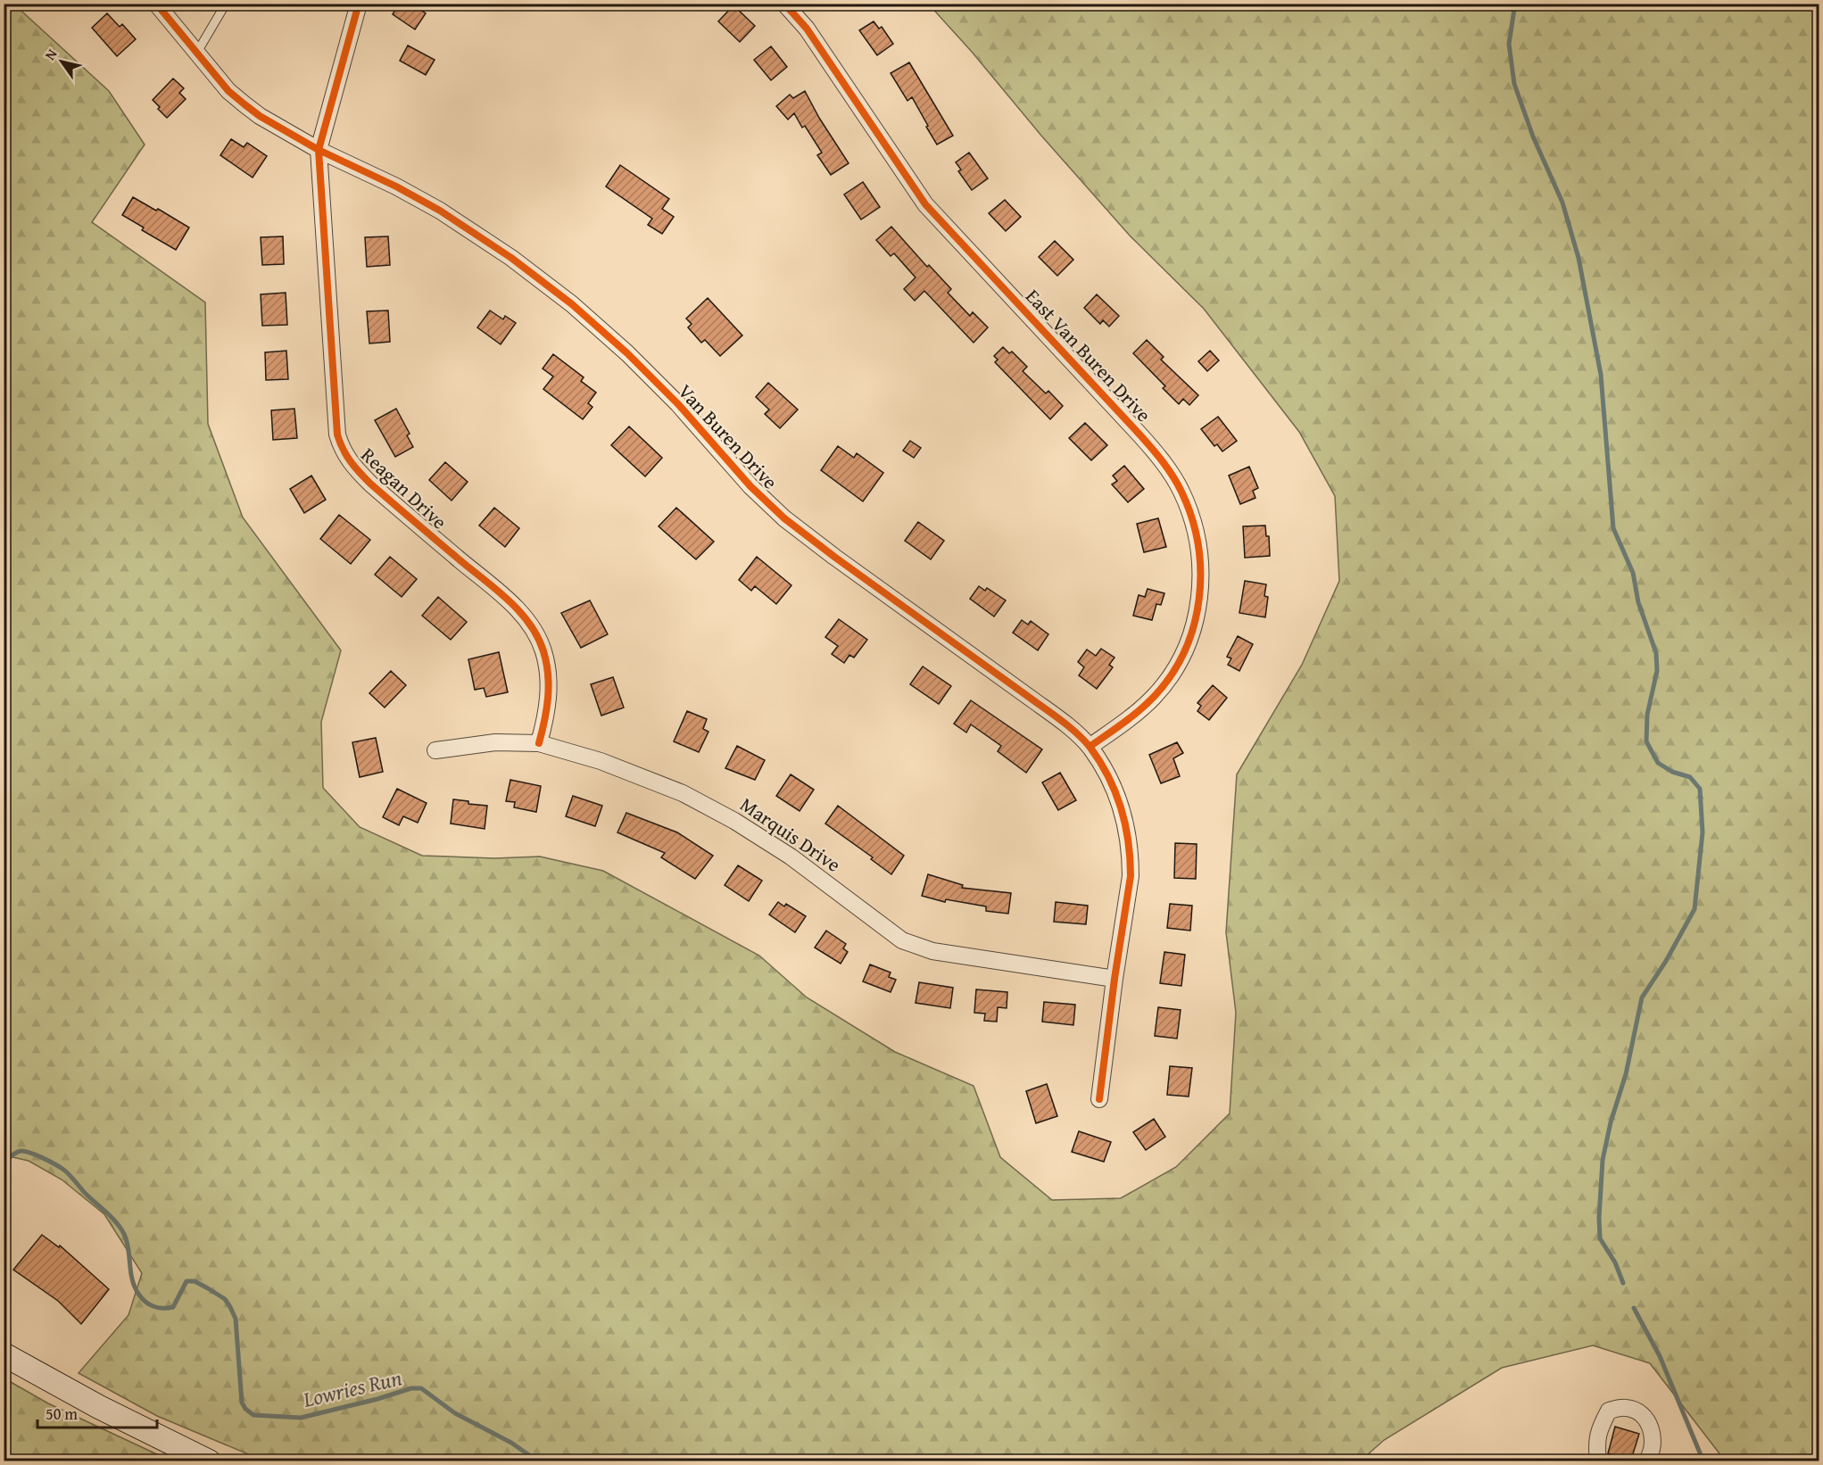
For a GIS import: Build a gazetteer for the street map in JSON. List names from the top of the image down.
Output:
{
  "streets": {
    "street": [
      "East Van Buren Drive",
      "Van Buren Drive",
      "Reagan Drive",
      "Marquis Drive"
    ]
  },
  "crossings": [
    ["East Van Buren Drive", "Van Buren Drive"],
    ["Van Buren Drive", "Reagan Drive"],
    ["Van Buren Drive", "Marquis Drive"],
    ["Reagan Drive", "Marquis Drive"]
  ],
  "water": ["Lowries Run"],
  "scale_bar": "50 m",
  "north": "top left"
}
